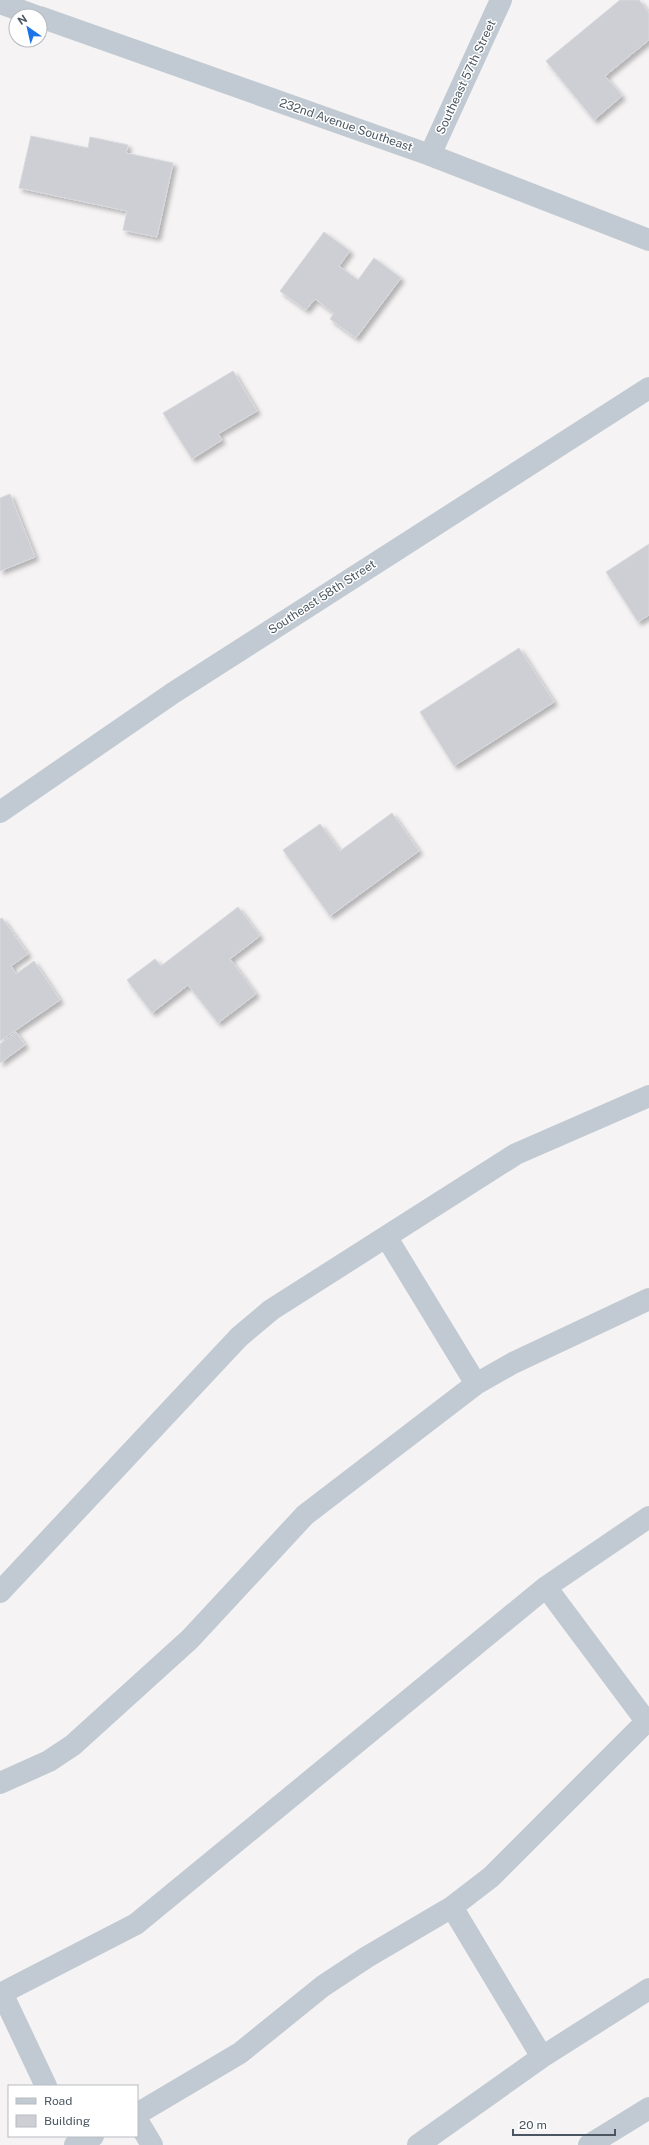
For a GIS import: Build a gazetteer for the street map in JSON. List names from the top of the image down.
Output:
{
  "streets": {
    "street": ["Southeast 57th Street", "232nd Avenue Southeast", "Southeast 58th Street"]
  },
  "crossings": [
    ["Southeast 57th Street", "232nd Avenue Southeast"]
  ],
  "legend": ["Road", "Building"],
  "scale_bar": "20 m",
  "north": "top left"
}
